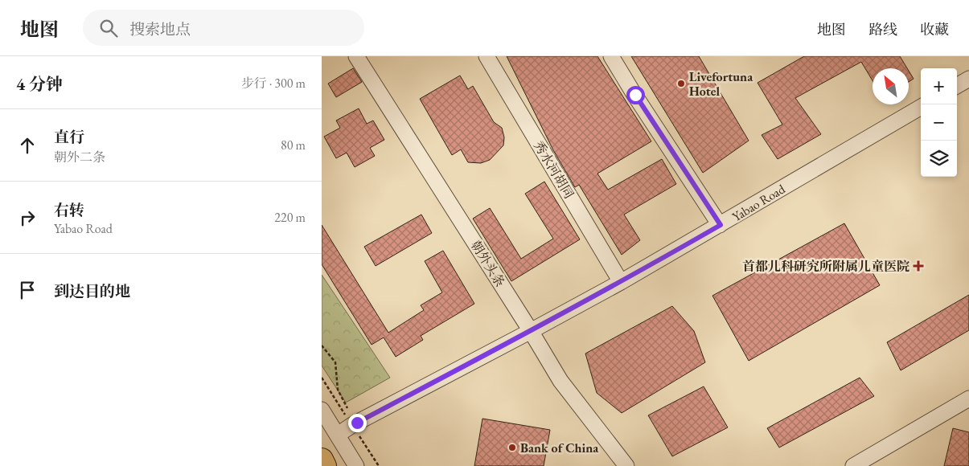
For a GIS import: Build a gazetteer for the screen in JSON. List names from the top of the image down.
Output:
{
  "streets": {
    "street": ["秀水河胡同", "Yabao Road", "朝外头条"]
  },
  "crossings": [
    ["秀水河胡同", "Yabao Road"],
    ["Yabao Road", "朝外头条"]
  ],
  "places": {
    "other": ["Livefortuna Hotel", "Bank of China"],
    "health": ["首都儿科研究所附属儿童医院"]
  },
  "north": "top left",
  "page": {
    "header": "地图",
    "search": "搜索地点",
    "nav": ["地图", "路线", "收藏"],
    "heading": ["4 分钟", "步行 · 300 m"],
    "map_buttons": ["+", "−"],
    "list": [
      ["直行", "朝外二条", "80 m"],
      ["右转", "Yabao Road", "220 m"],
      "到达目的地"
    ]
  }
}
